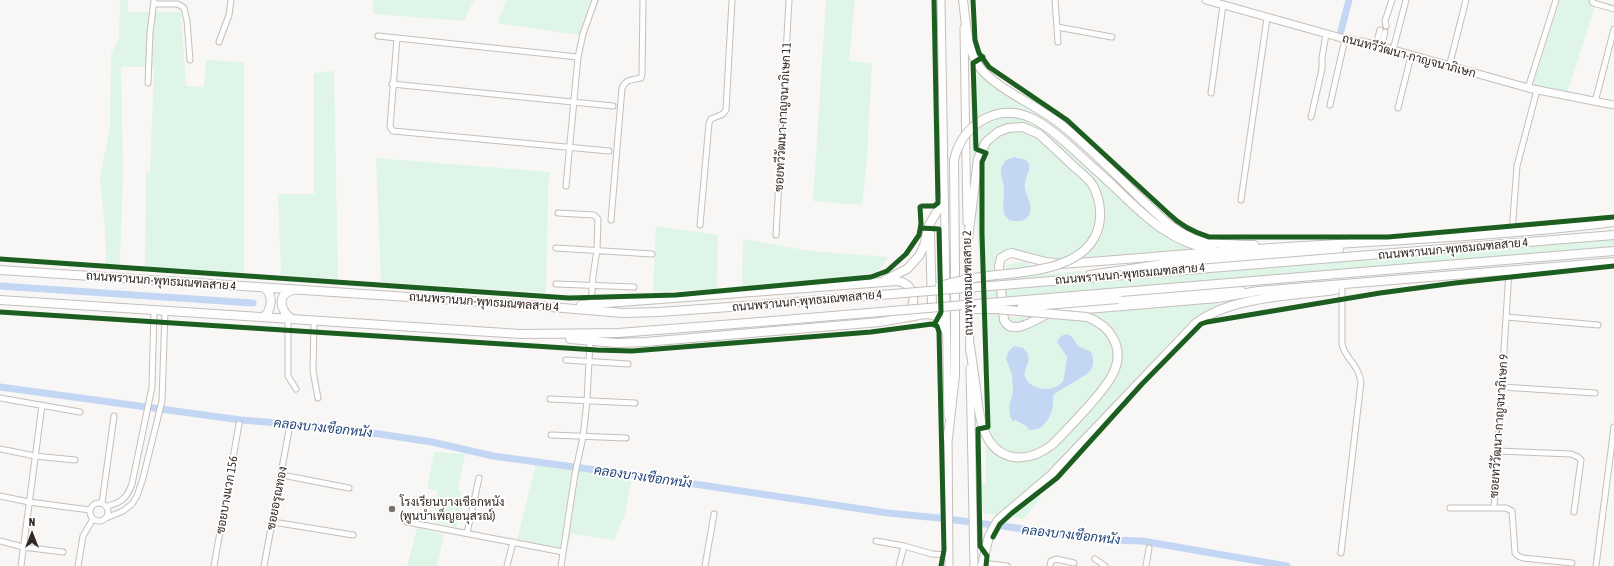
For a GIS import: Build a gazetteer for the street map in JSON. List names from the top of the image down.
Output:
{
  "streets": {
    "main road": ["ถนนทวีวัฒนา-กาญจนาภิเษก", "ถนนพรานนก-พุทธมณฑลสาย 4", "ถนนพุทธมณฑลสาย 2"],
    "street": [
      "ซอยทวีวัฒนา-กาญจนาภิเษก 11",
      "ซอยทวีวัฒนา-กาญจนาภิเษก 9",
      "ซอยบางแวก 156",
      "ซอยอรุณทอง"
    ]
  },
  "water": ["คลองบางเชือกหนัง"],
  "places": ["โรงเรียนบางเชือกหนัง (พูนบำเพ็ญอนุสรณ์)"],
  "north": "top"
}
